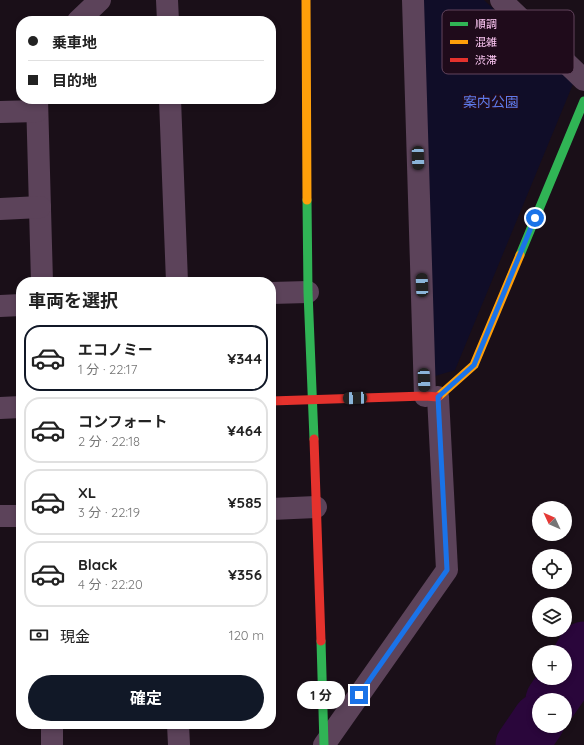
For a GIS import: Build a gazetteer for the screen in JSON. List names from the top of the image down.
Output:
{
  "parks": ["案内公園"],
  "legend": ["順調", "混雑", "渋滞"],
  "north": "top left",
  "page": {
    "banner": ["乗車地", "目的地"],
    "heading": "車両を選択",
    "list": [
      {
        "name": "エコノミー",
        "note": "1 分 · 22:17",
        "value": "¥344"
      },
      {
        "name": "コンフォート",
        "note": "2 分 · 22:18",
        "value": "¥464"
      },
      {
        "name": "XL",
        "note": "3 分 · 22:19",
        "value": "¥585"
      },
      {
        "name": "Black",
        "note": "4 分 · 22:20",
        "value": "¥356"
      }
    ],
    "map_buttons": ["+", "−"],
    "pay": ["現金", "120 m"],
    "buttons": "確定",
    "bubble": "1 分"
  }
}
